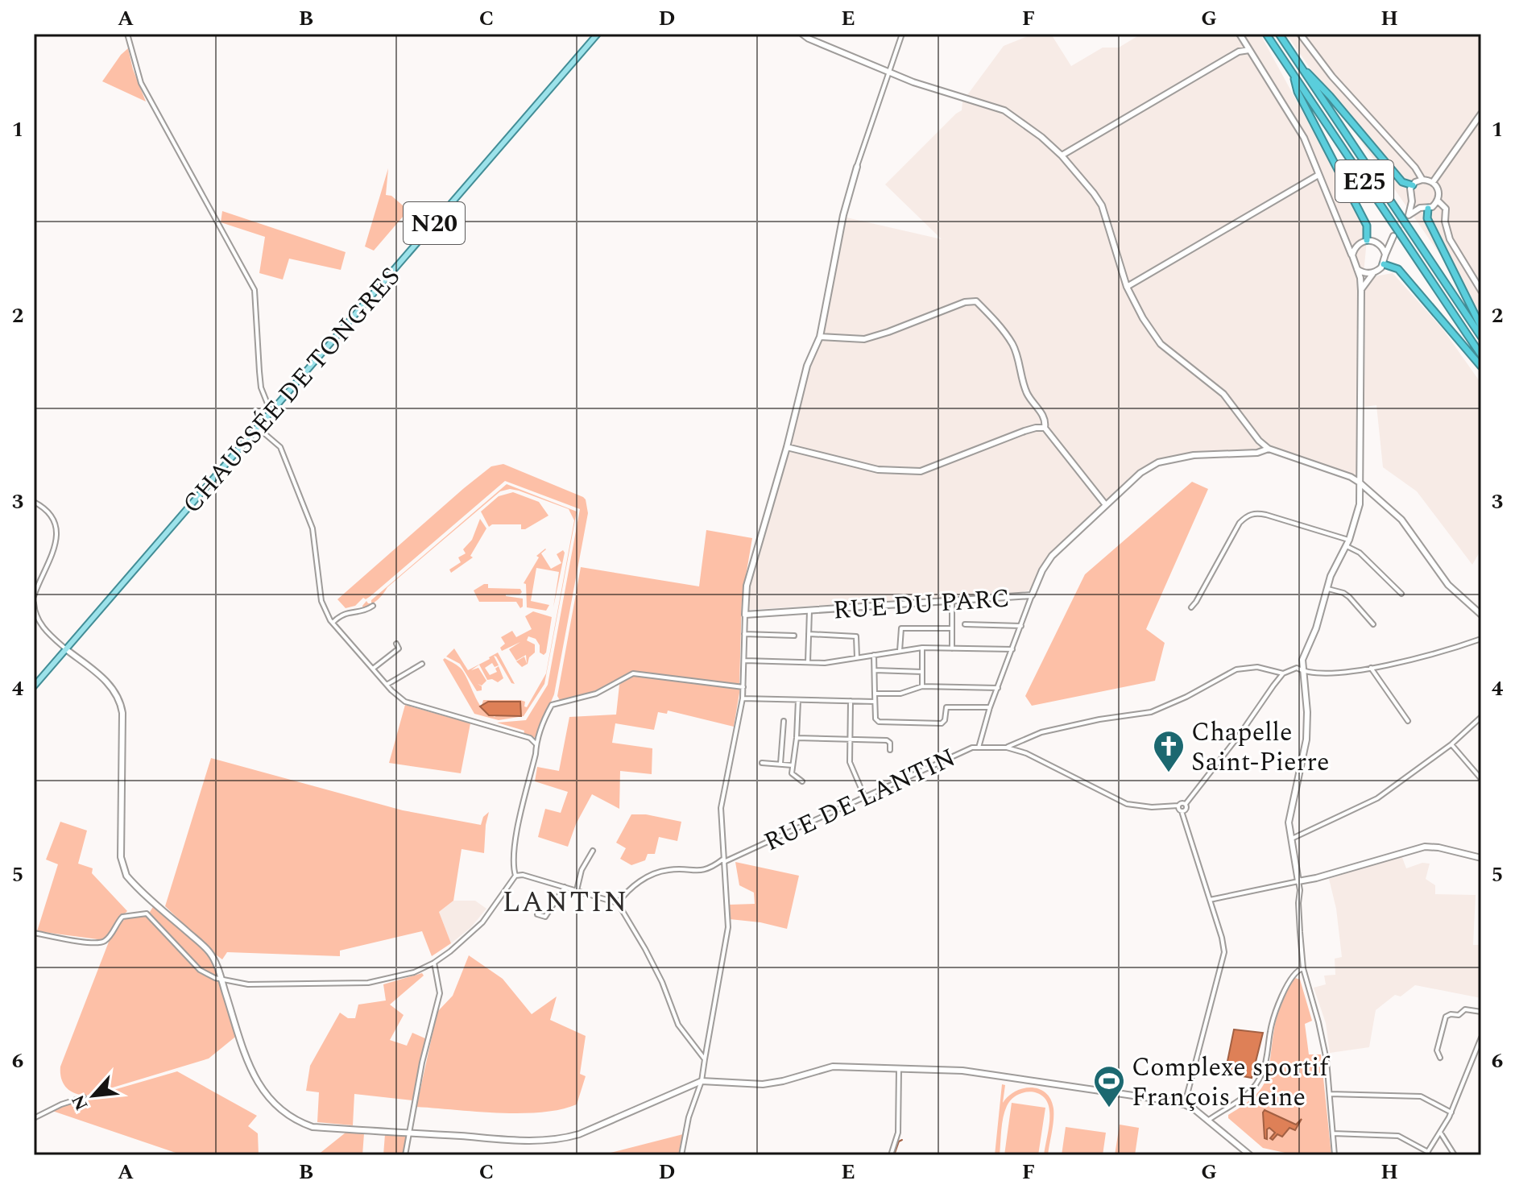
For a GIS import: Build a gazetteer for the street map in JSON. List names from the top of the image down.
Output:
{
  "streets": {
    "highway": ["E25"],
    "main road": ["N20", "CHAUSSÉE DE TONGRES"],
    "street": ["RUE DU PARC", "RUE DE LANTIN"]
  },
  "districts": ["LANTIN"],
  "places": {
    "church": ["Chapelle Saint-Pierre"],
    "sports": ["Complexe sportif François Heine"]
  },
  "north": "bottom left",
  "grid": {
    "columns": [
      "A",
      "B",
      "C",
      "D",
      "E",
      "F",
      "G",
      "H"
    ],
    "rows": [
      "1",
      "2",
      "3",
      "4",
      "5",
      "6"
    ]
  }
}
